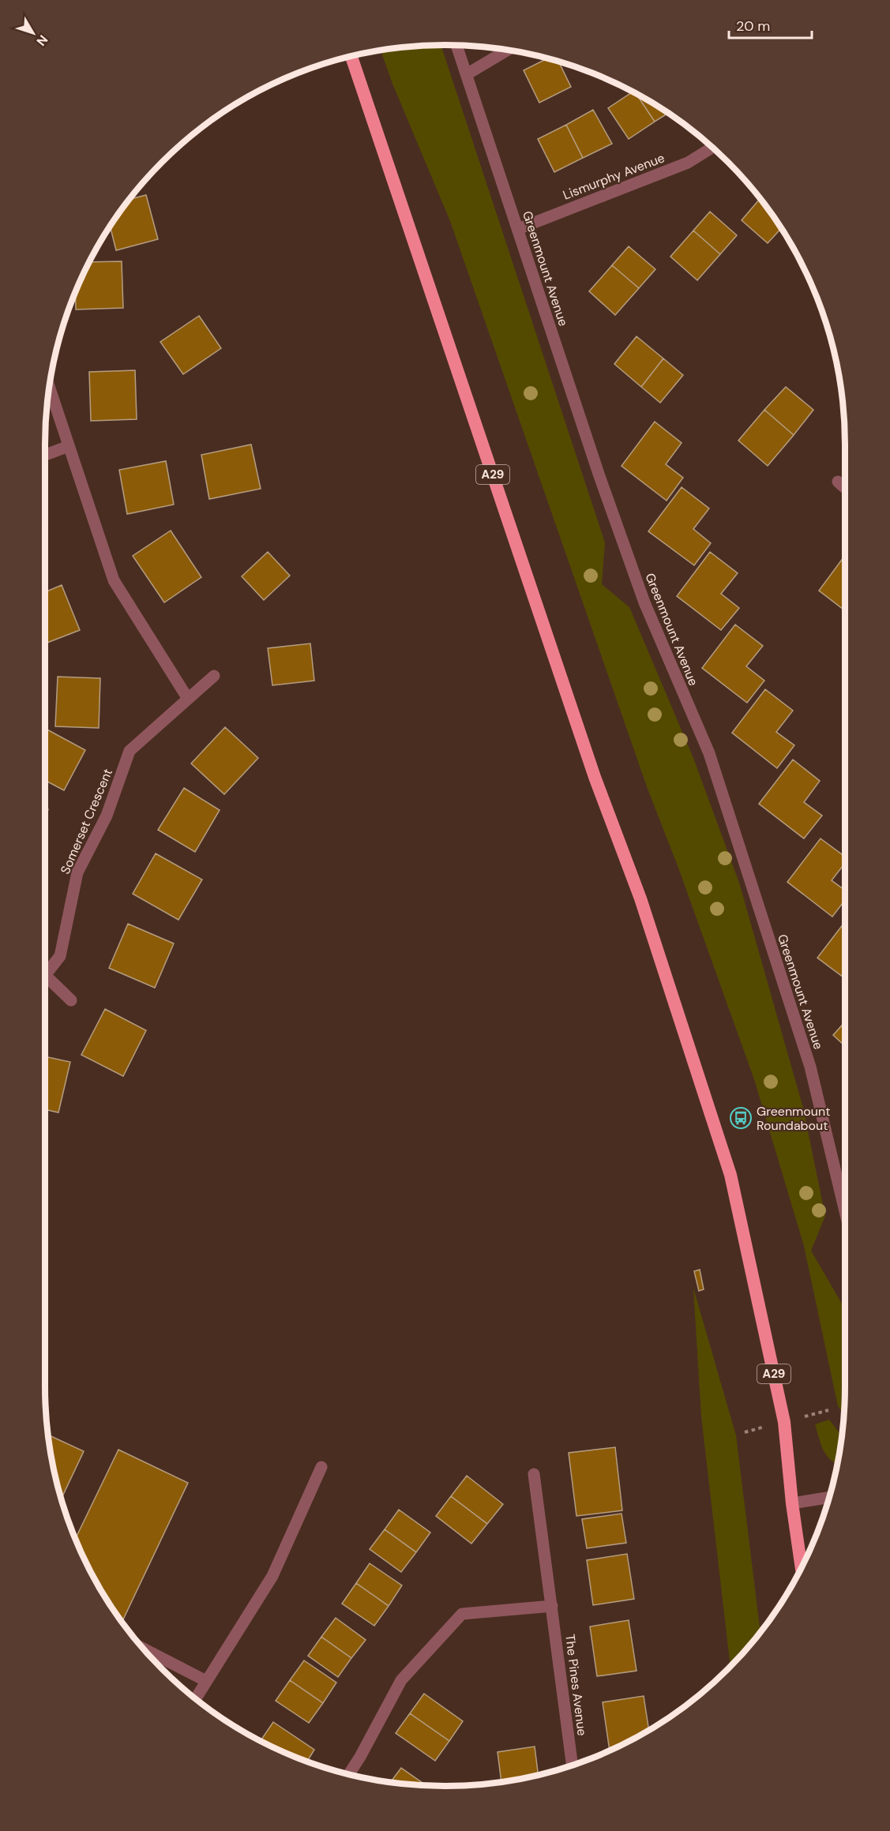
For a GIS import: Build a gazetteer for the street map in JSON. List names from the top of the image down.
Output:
{
  "streets": {
    "highway": ["A29"],
    "street": [
      "Lismurphy Avenue",
      "Greenmount Avenue",
      "Somerset Crescent",
      "The Pines Avenue"
    ]
  },
  "crossings": [
    ["Lismurphy Avenue", "Greenmount Avenue"]
  ],
  "places": {
    "bus stop": ["Greenmount Roundabout"]
  },
  "scale_bar": "20 m",
  "north": "bottom right"
}
